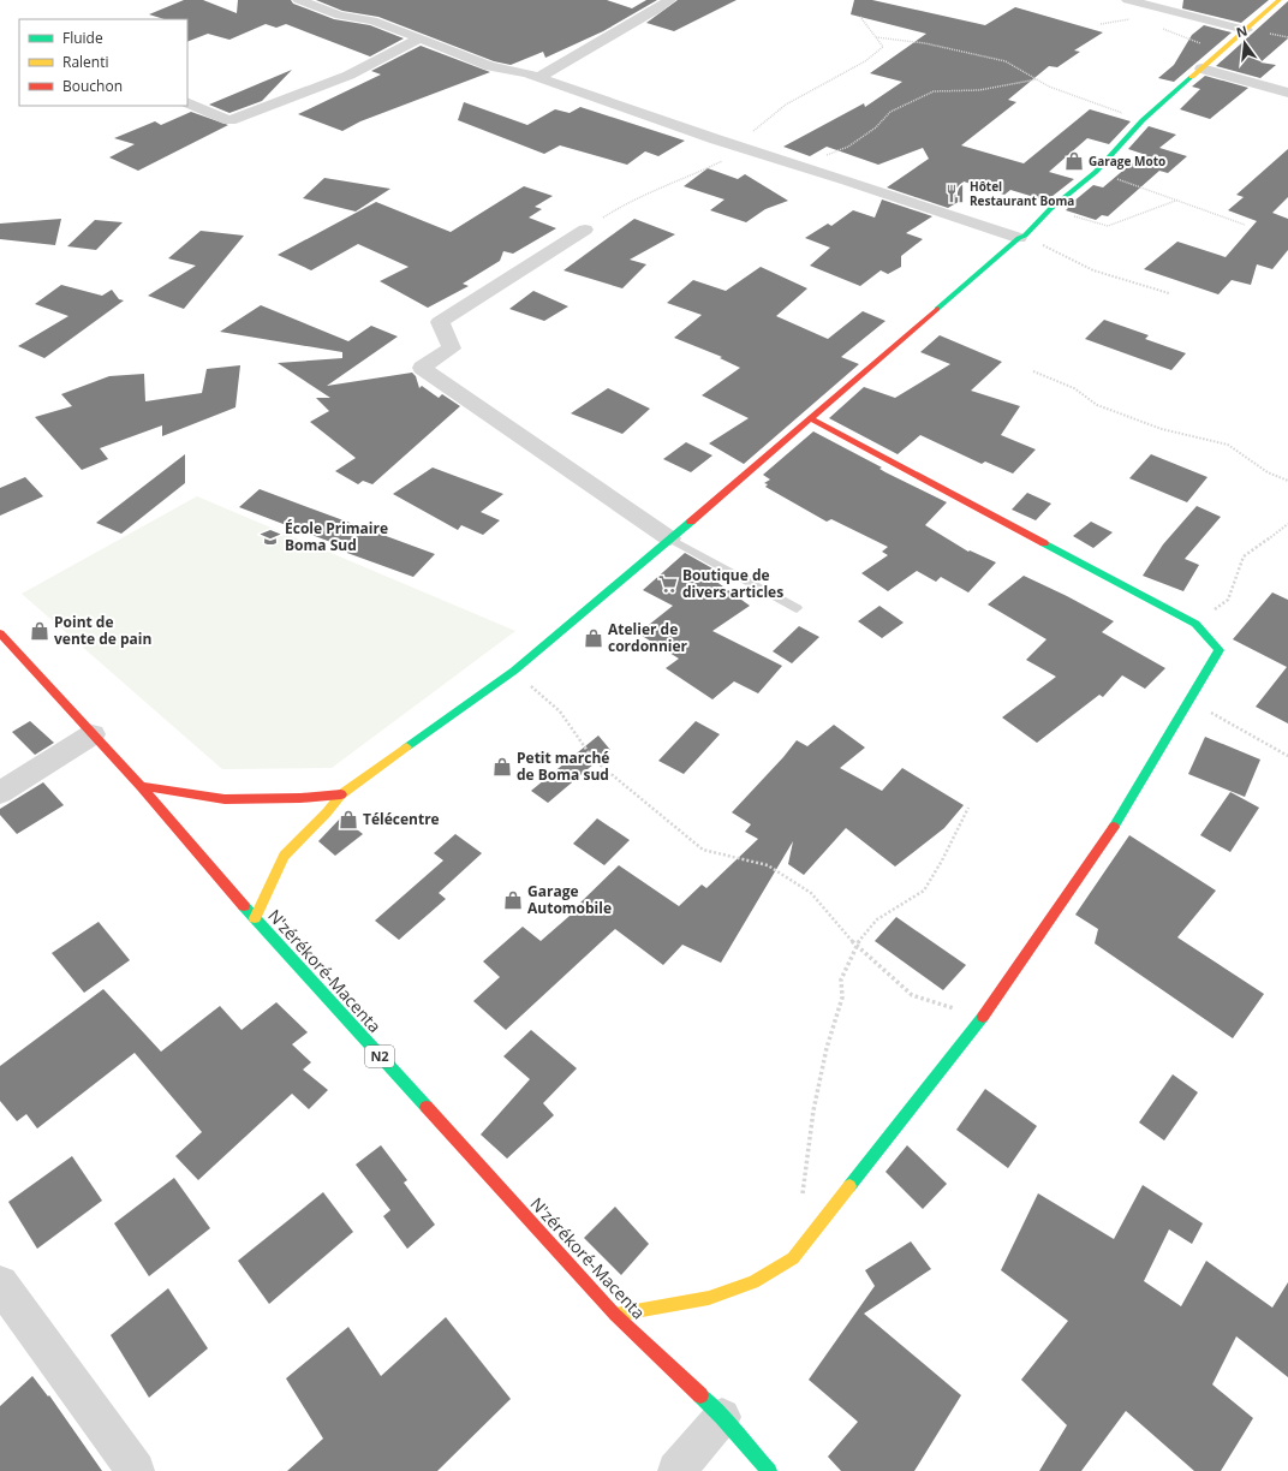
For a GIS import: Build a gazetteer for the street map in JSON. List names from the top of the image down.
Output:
{
  "streets": {
    "main road": ["N'zérékoré-Macenta", "N2"]
  },
  "places": {
    "shop": [
      "Garage Moto",
      "Point de vente de pain",
      "Atelier de cordonnier",
      "Petit marché de Boma sud",
      "Télécentre",
      "Garage Automobile"
    ],
    "restaurant": ["Hôtel Restaurant Boma"],
    "school or university": ["École Primaire Boma Sud"],
    "supermarket": ["Boutique de divers articles"]
  },
  "legend": ["Fluide", "Ralenti", "Bouchon"],
  "north": "top"
}
